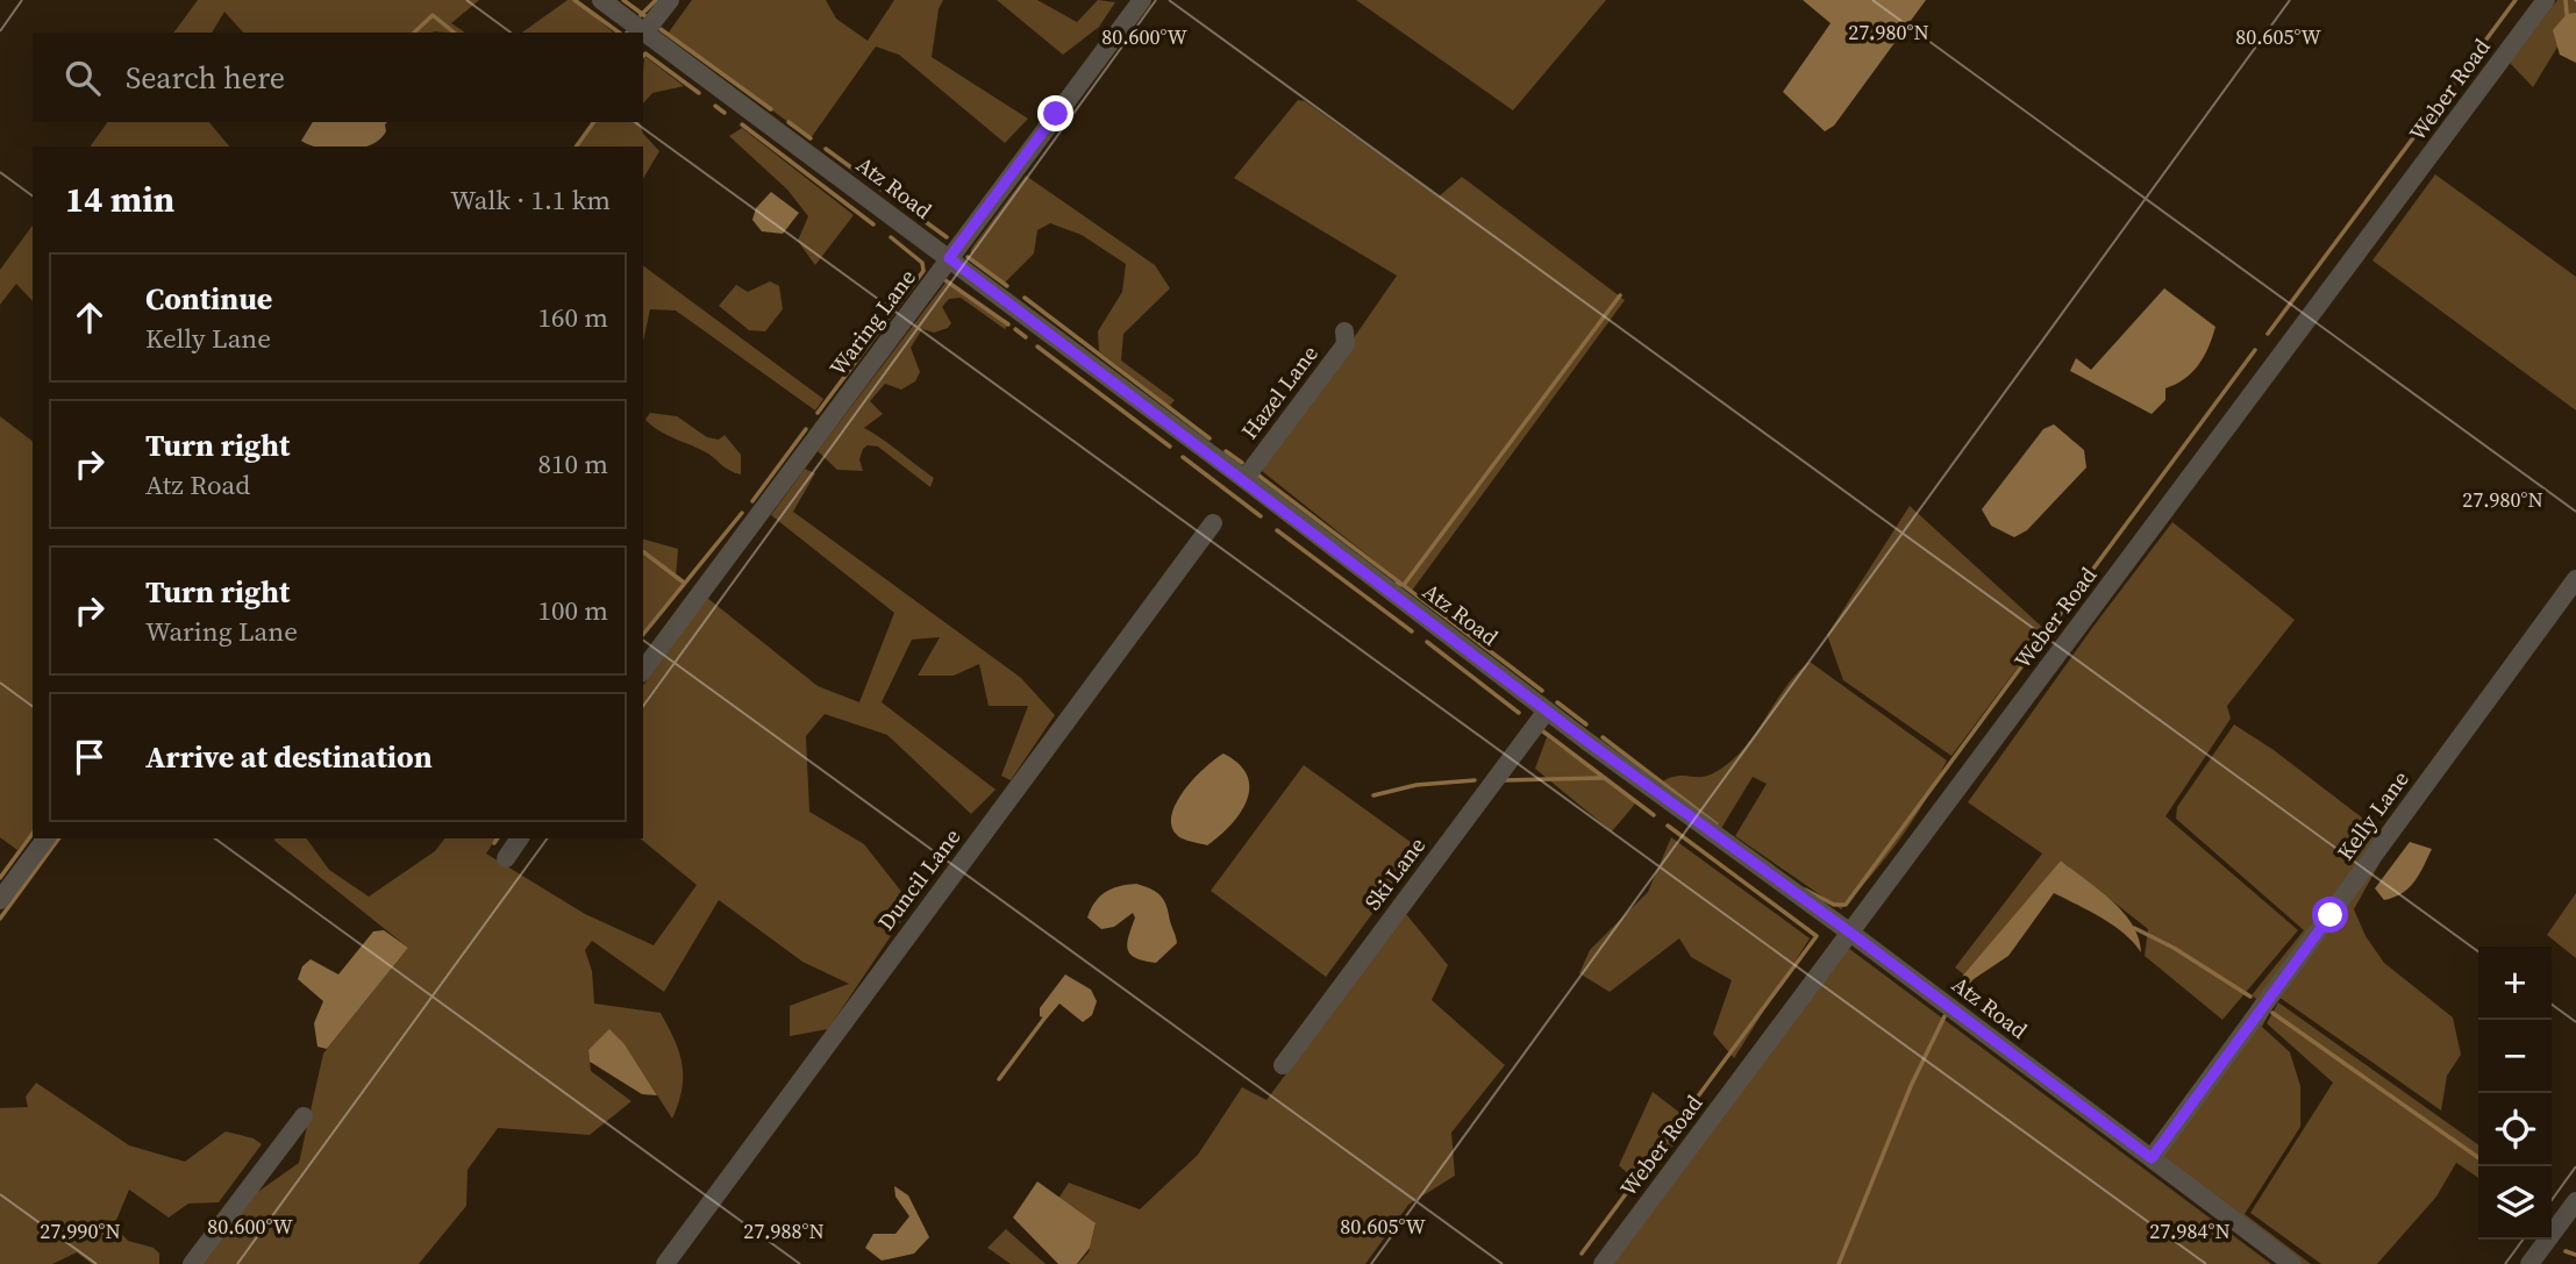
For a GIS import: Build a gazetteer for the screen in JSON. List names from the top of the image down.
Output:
{
  "streets": {
    "street": [
      "Weber Road",
      "Atz Road",
      "Waring Lane",
      "Hazel Lane",
      "Kelly Lane",
      "Ski Lane",
      "Duncil Lane"
    ]
  },
  "crossings": [
    ["Weber Road", "Atz Road"],
    ["Atz Road", "Waring Lane"],
    ["Atz Road", "Hazel Lane"],
    ["Atz Road", "Kelly Lane"],
    ["Atz Road", "Ski Lane"]
  ],
  "page": {
    "search": "Search here",
    "heading": ["14 min", "Walk · 1.1 km"],
    "list": [
      ["Continue", "Kelly Lane", "160 m"],
      ["Turn right", "Atz Road", "810 m"],
      ["Turn right", "Waring Lane", "100 m"],
      "Arrive at destination"
    ],
    "map_buttons": ["+", "−"]
  },
  "coordinates": [
    "27.980°N",
    "80.600°W",
    "80.605°W",
    "27.990°N",
    "27.988°N",
    "27.984°N"
  ]
}
